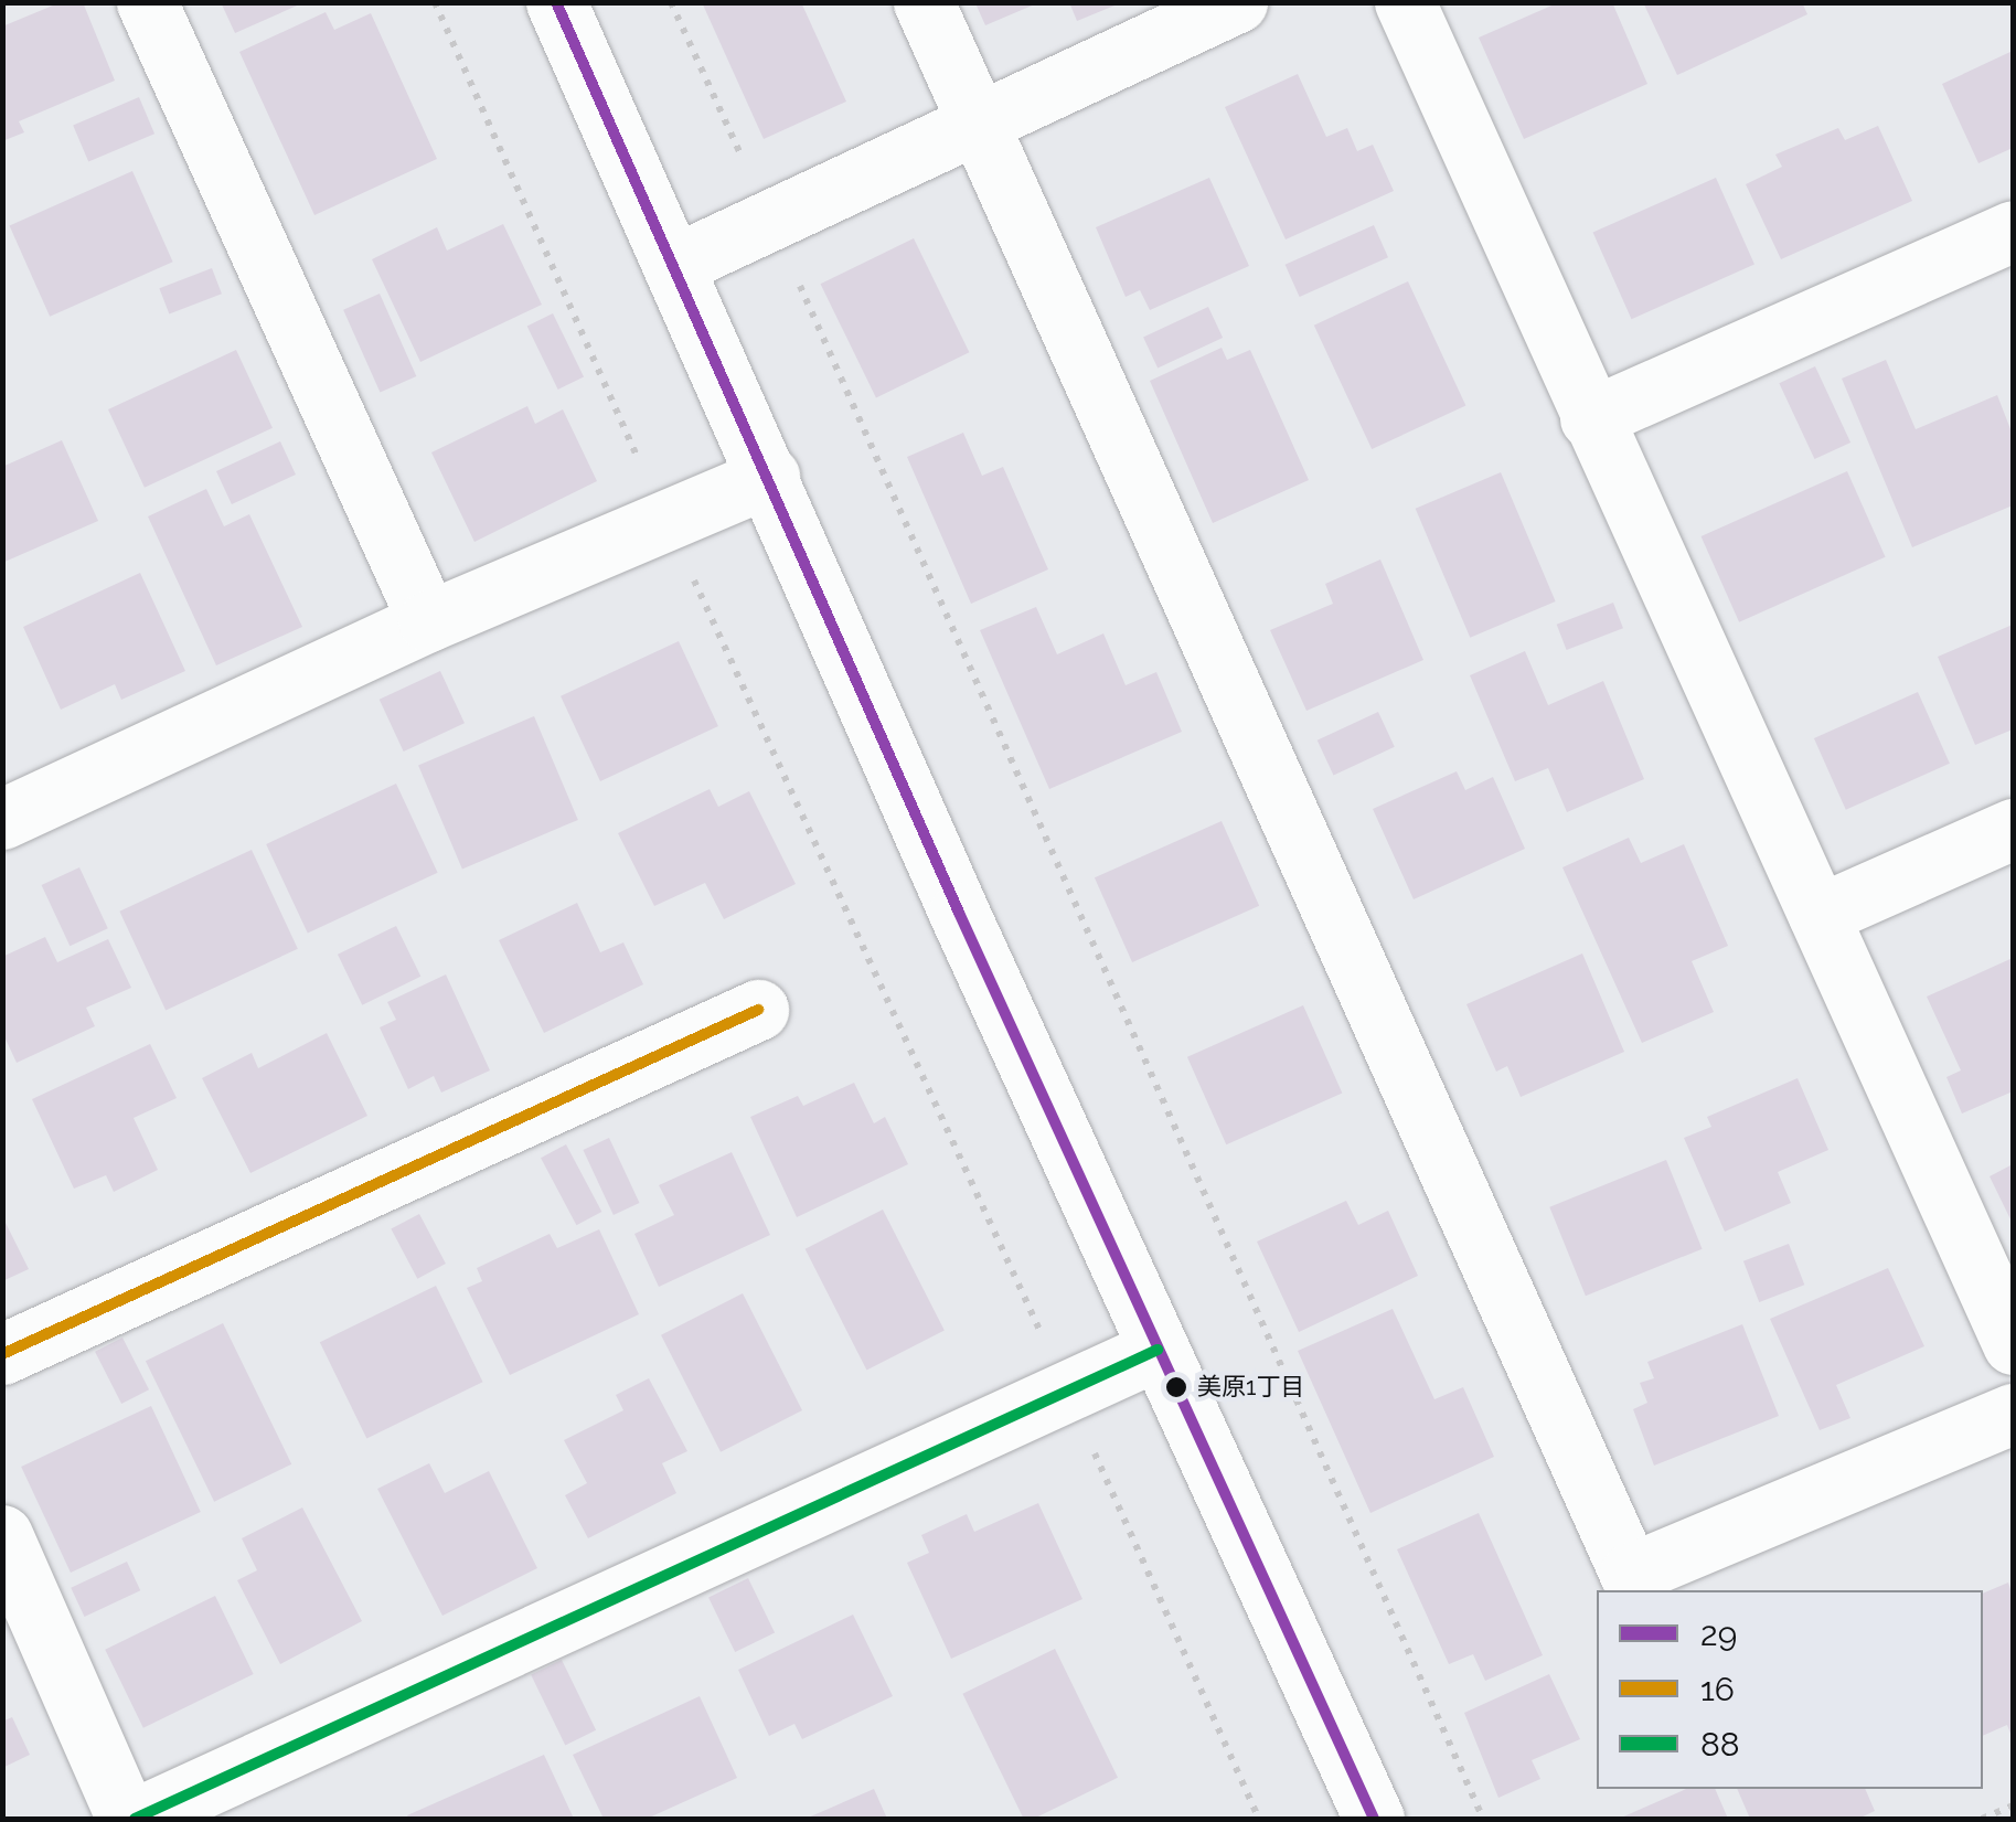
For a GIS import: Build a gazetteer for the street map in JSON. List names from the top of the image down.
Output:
{
  "places": ["美原1丁目"],
  "lines": ["transit line 29", "transit line 16", "transit line 88"],
  "legend": ["29", "16", "88"]
}
